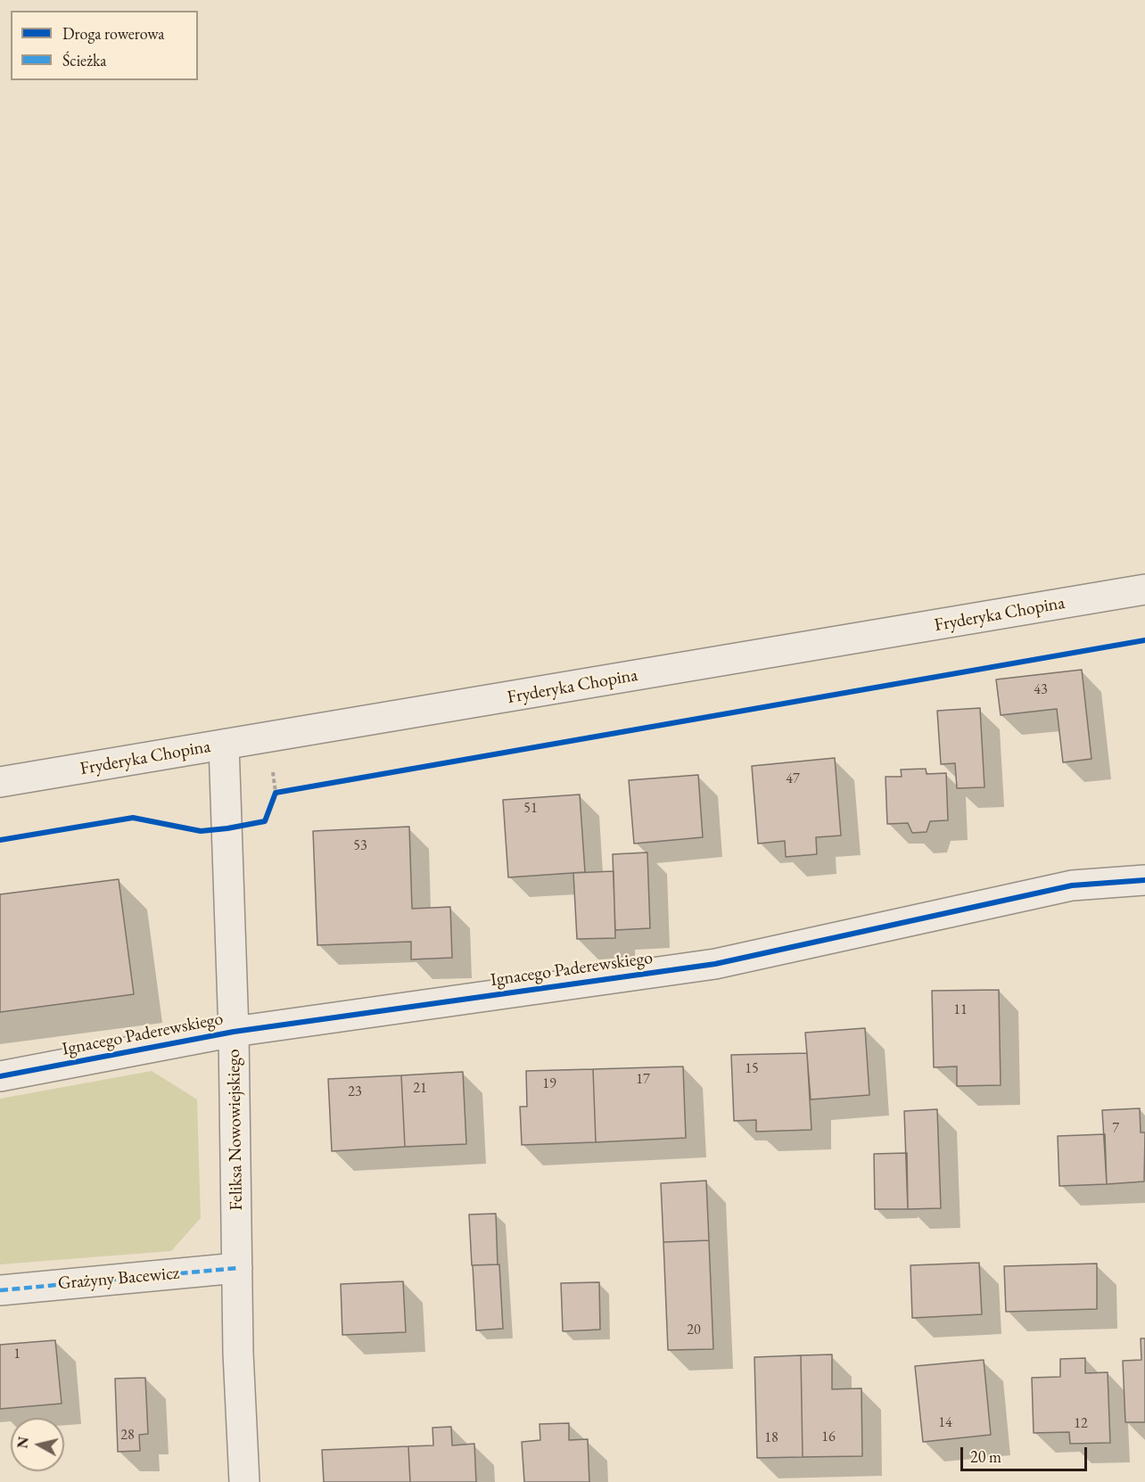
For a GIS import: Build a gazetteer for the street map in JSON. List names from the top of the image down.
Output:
{
  "streets": {
    "street": [
      "Fryderyka Chopina",
      "Ignacego Paderewskiego",
      "Feliksa Nowowiejskiego",
      "Grażyny Bacewicz"
    ]
  },
  "crossings": [
    ["Fryderyka Chopina", "Feliksa Nowowiejskiego"],
    ["Ignacego Paderewskiego", "Feliksa Nowowiejskiego"],
    ["Feliksa Nowowiejskiego", "Grażyny Bacewicz"]
  ],
  "house_numbers": [
    "43",
    "47",
    "51",
    "53",
    "11",
    "15",
    "17",
    "19",
    "21",
    "23",
    "7",
    "20",
    "1",
    "14",
    "12",
    "28",
    "16",
    "18"
  ],
  "legend": ["Droga rowerowa", "Ścieżka"],
  "scale_bar": "20 m",
  "north": "left"
}
